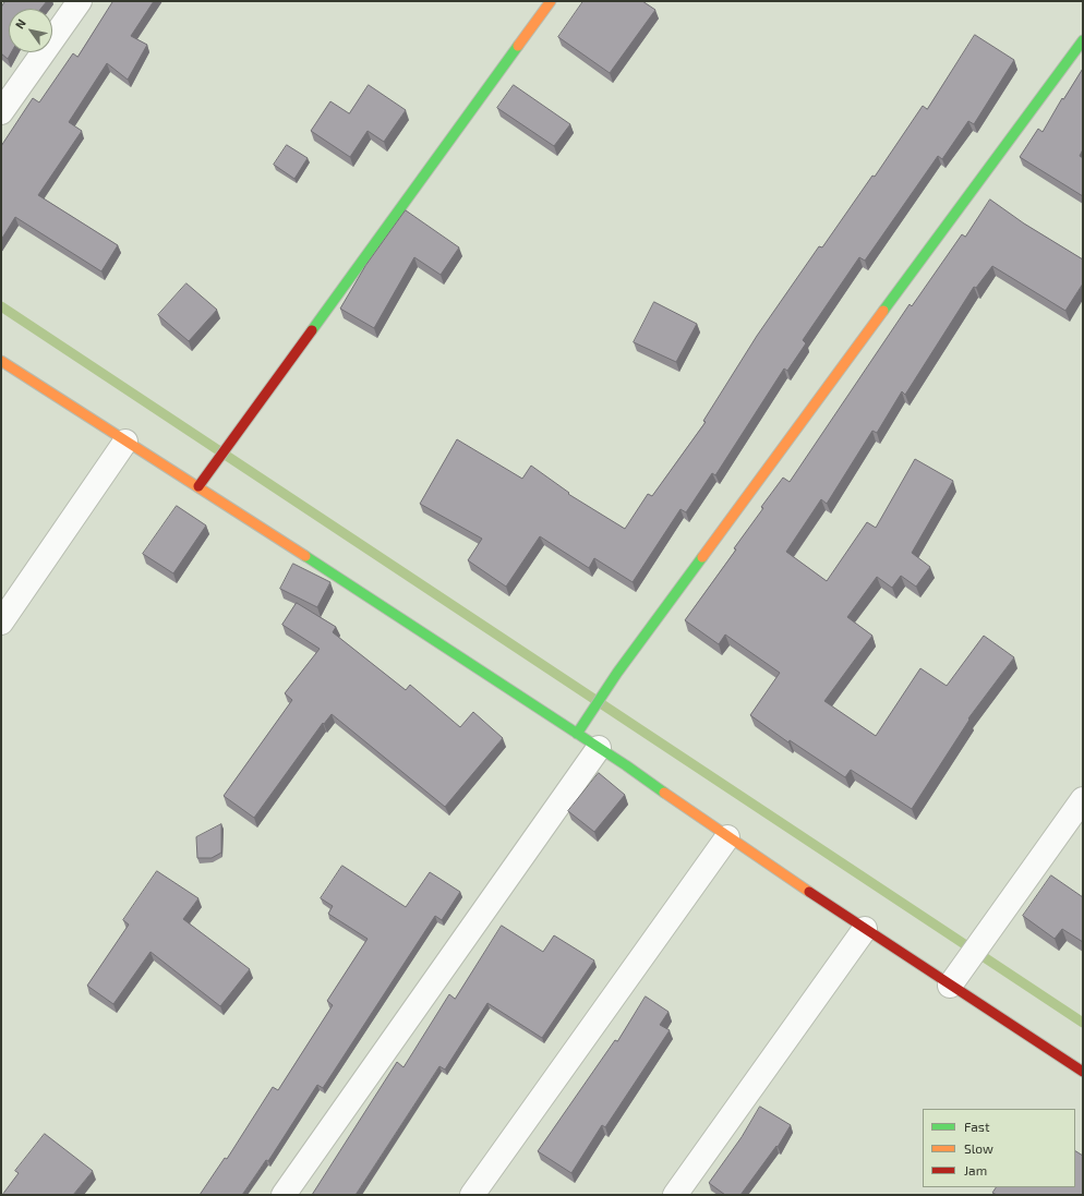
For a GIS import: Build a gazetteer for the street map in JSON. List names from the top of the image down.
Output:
{
  "legend": ["Fast", "Slow", "Jam"],
  "north": "top left"
}
